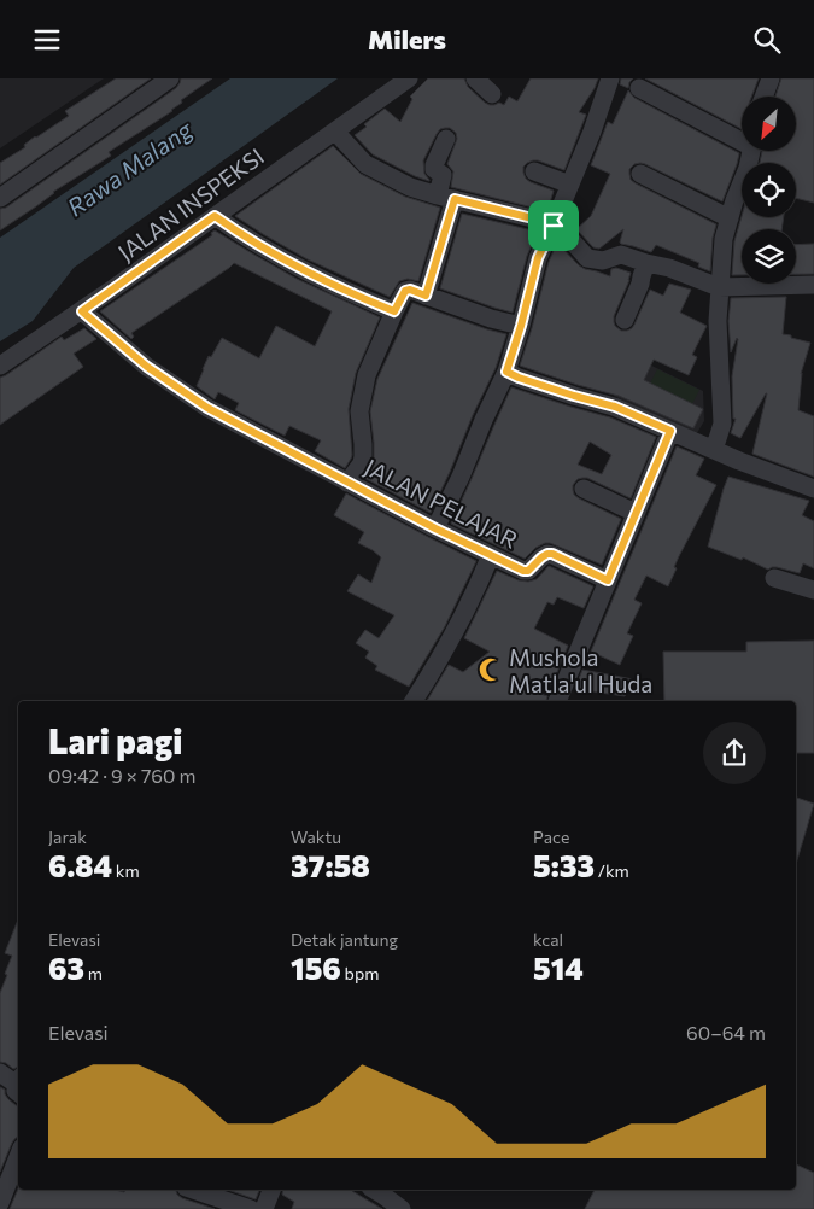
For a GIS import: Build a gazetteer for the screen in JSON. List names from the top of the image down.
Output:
{
  "streets": {
    "street": ["JALAN INSPEKSI", "JALAN PELAJAR"]
  },
  "crossings": [
    ["JALAN INSPEKSI", "JALAN PELAJAR"]
  ],
  "water": ["Rawa Malang"],
  "places": {
    "mosque": ["Mushola Matla'ul Huda"]
  },
  "north": "bottom left",
  "page": {
    "header": "Milers",
    "heading": ["Lari pagi", "09:42 · 9 × 760 m"],
    "stats": [
      ["Jarak", "6.84 km"],
      ["Waktu", "37:58"],
      ["Pace", "5:33 /km"],
      ["Elevasi", "63 m"],
      ["Detak jantung", "156 bpm"],
      ["kcal", "514"]
    ],
    "chart": ["Elevasi", "60–64 m"]
  }
}
